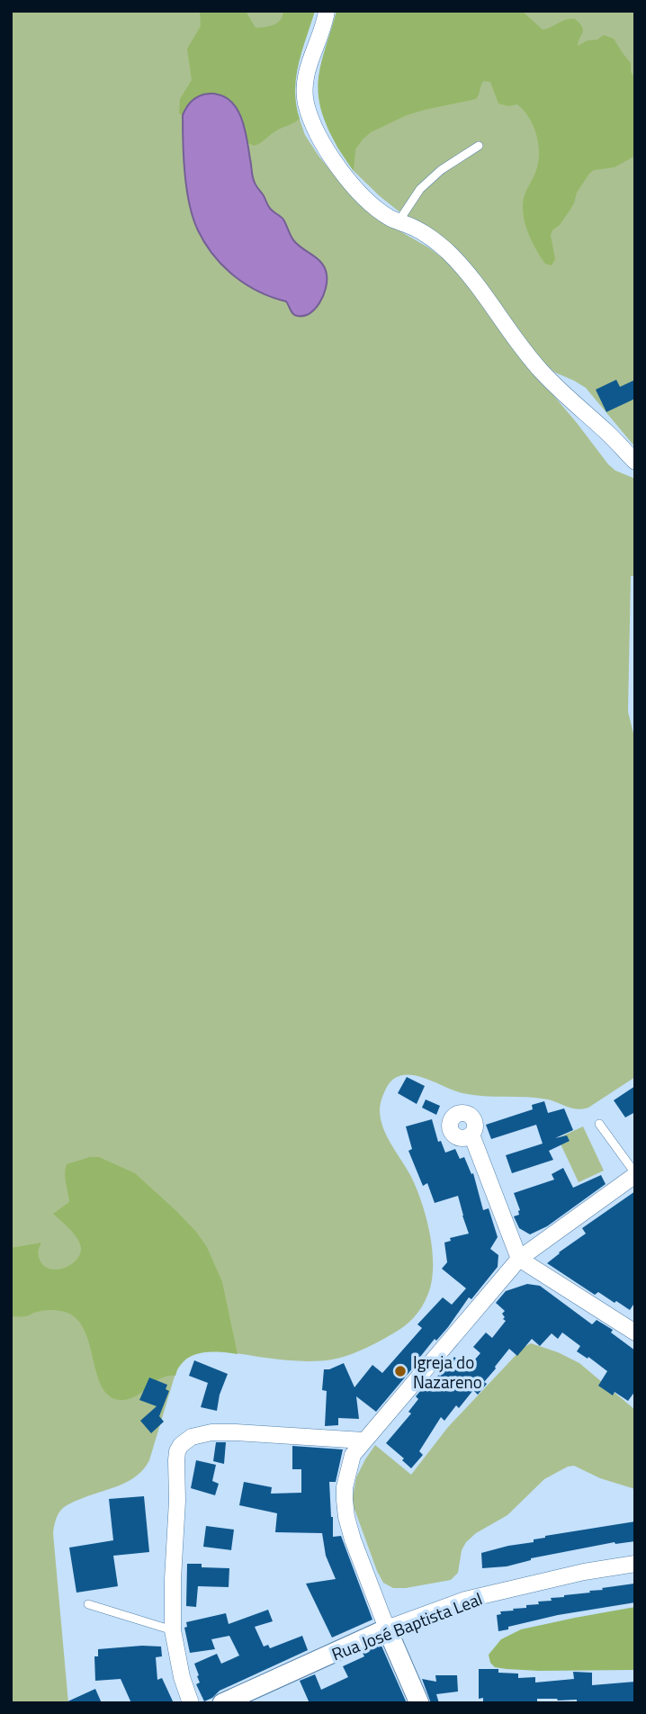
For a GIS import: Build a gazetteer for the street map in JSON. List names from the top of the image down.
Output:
{
  "streets": {
    "street": ["Rua José Baptista Leal"]
  },
  "places": ["Igreja do Nazareno"]
}
